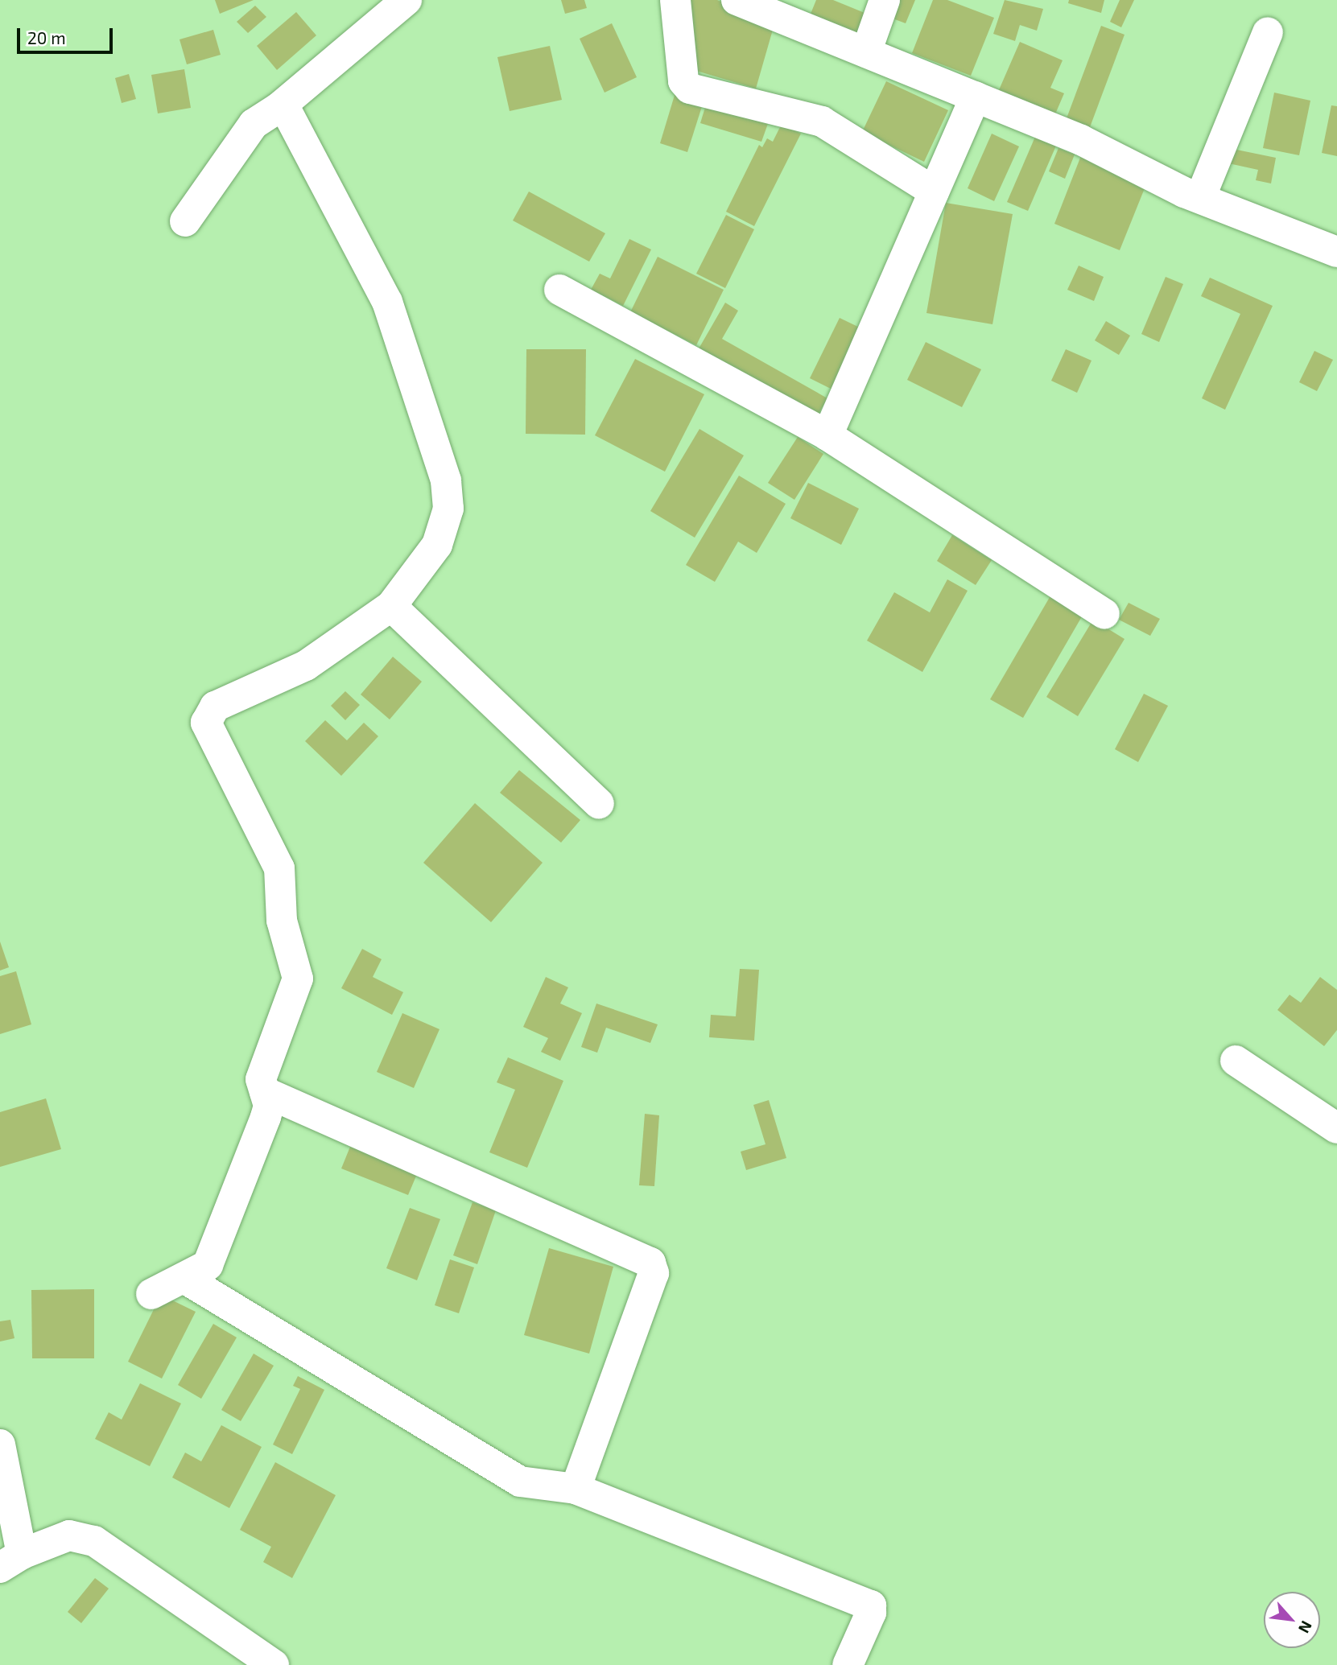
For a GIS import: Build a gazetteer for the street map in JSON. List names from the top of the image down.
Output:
{
  "scale_bar": "20 m",
  "north": "bottom right"
}
